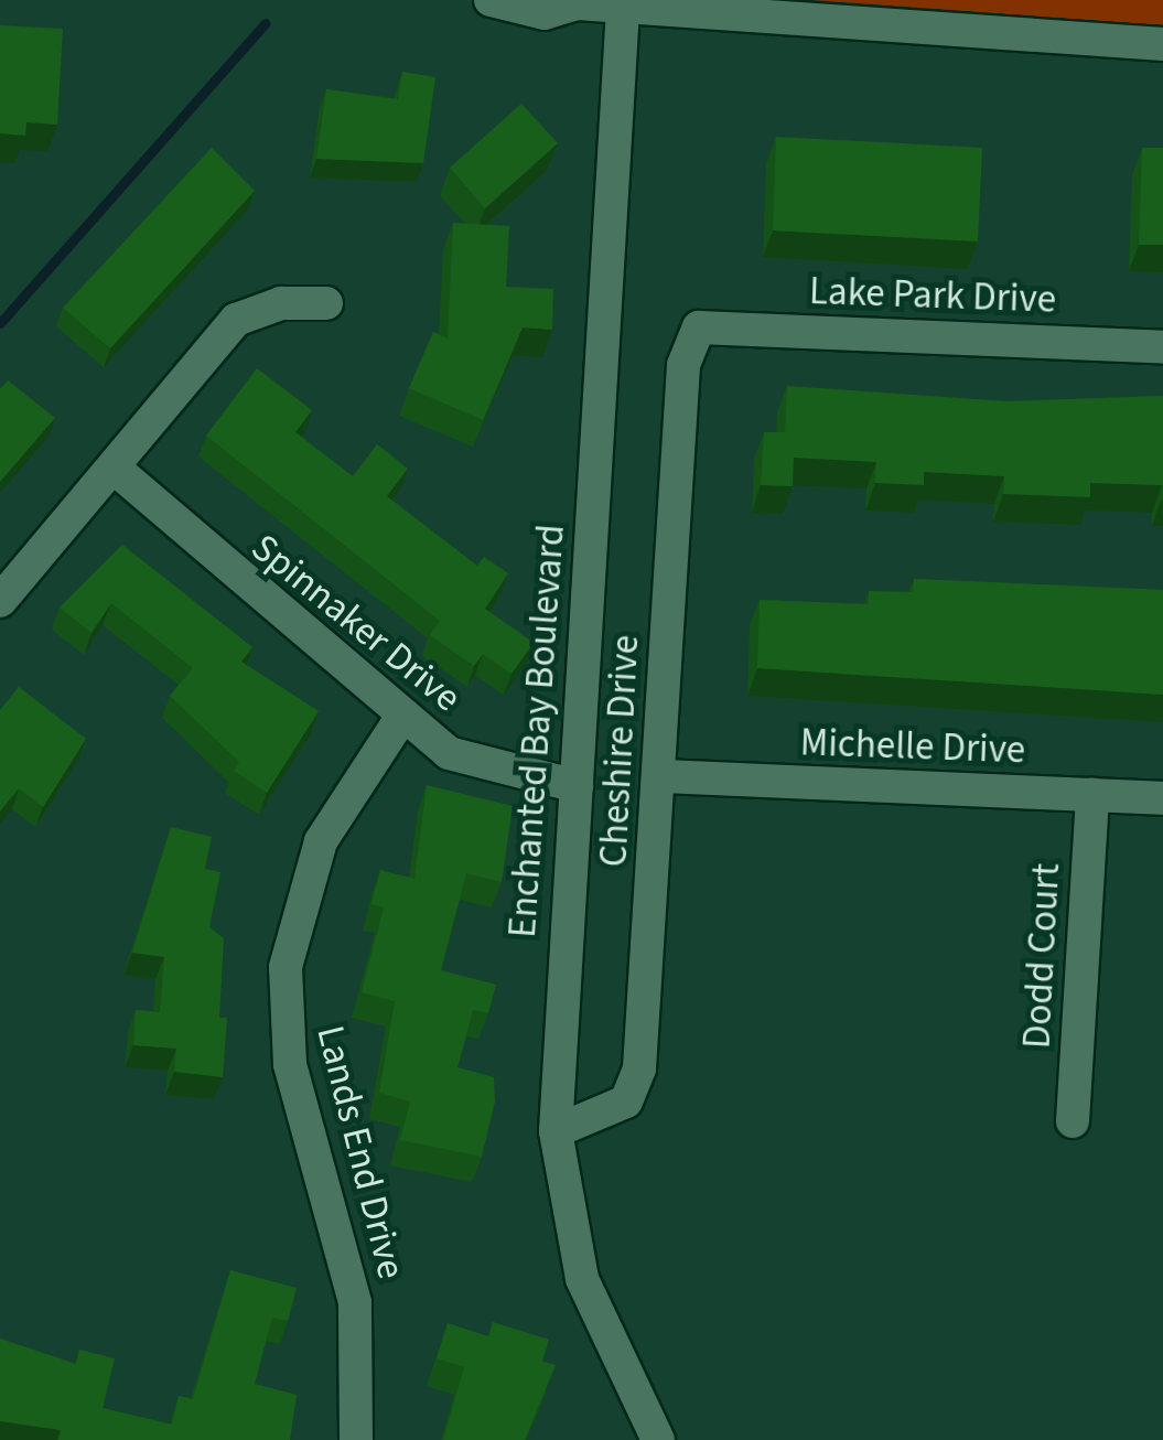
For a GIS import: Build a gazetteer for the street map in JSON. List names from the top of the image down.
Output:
{
  "streets": {
    "street": [
      "Lake Park Drive",
      "Spinnaker Drive",
      "Enchanted Bay Boulevard",
      "Michelle Drive",
      "Cheshire Drive",
      "Dodd Court",
      "Lands End Drive"
    ]
  },
  "crossings": [
    ["Lake Park Drive", "Cheshire Drive"],
    ["Spinnaker Drive", "Enchanted Bay Boulevard"],
    ["Spinnaker Drive", "Lands End Drive"],
    ["Enchanted Bay Boulevard", "Cheshire Drive"],
    ["Michelle Drive", "Cheshire Drive"],
    ["Michelle Drive", "Dodd Court"]
  ]
}
